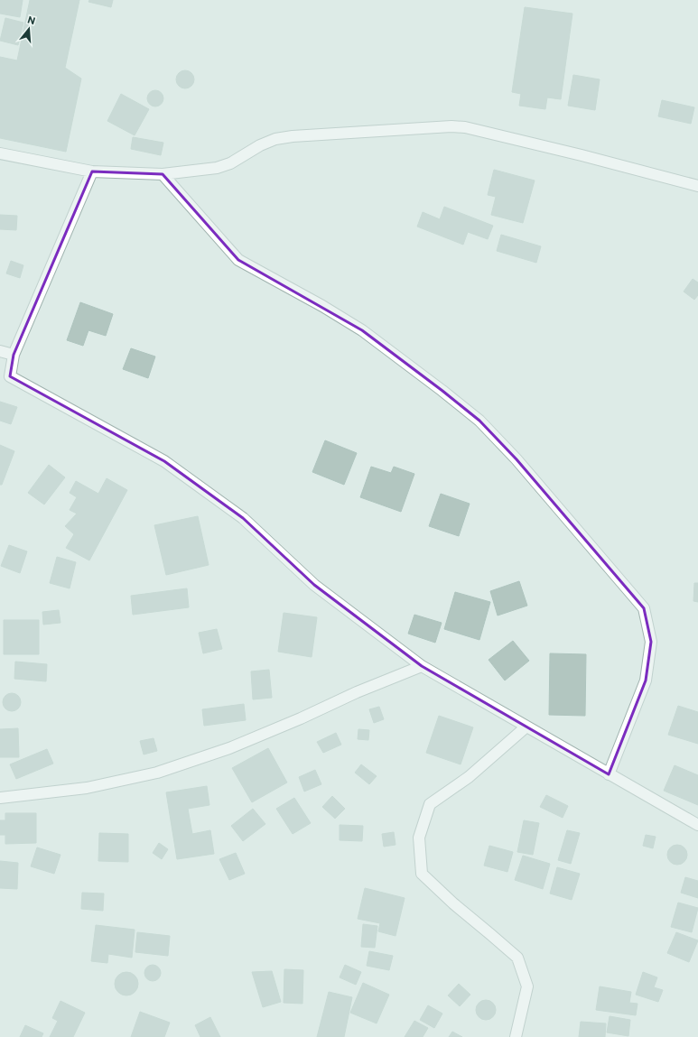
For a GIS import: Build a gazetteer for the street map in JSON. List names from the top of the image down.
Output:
{
  "north": "top"
}
